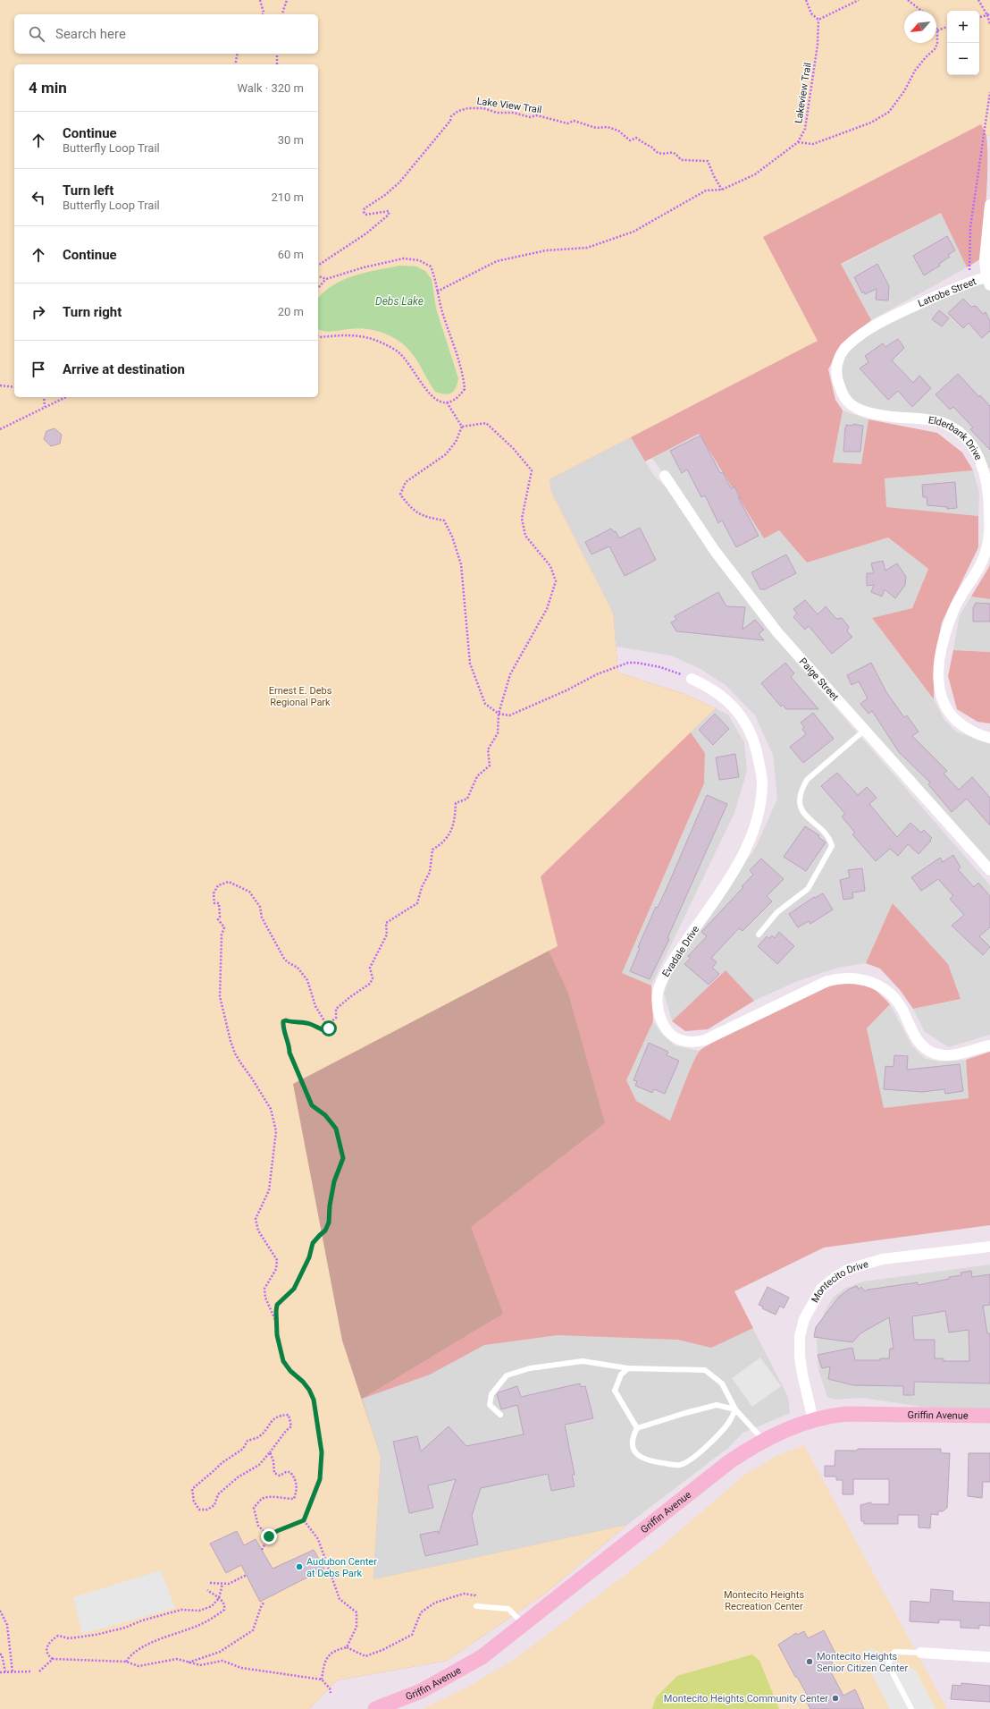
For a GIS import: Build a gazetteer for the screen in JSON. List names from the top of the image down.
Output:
{
  "streets": {
    "street": [
      "Latrobe Street",
      "Elderbank Drive",
      "Paige Street",
      "Evadale Drive",
      "Montecito Drive",
      "Griffin Avenue"
    ],
    "path": ["Lakeview Trail", "Lake View Trail"]
  },
  "crossings": [
    ["Lakeview Trail", "Lake View Trail"],
    ["Latrobe Street", "Elderbank Drive"],
    ["Montecito Drive", "Griffin Avenue"]
  ],
  "water": ["Debs Lake"],
  "parks": ["Ernest E. Debs Regional Park", "Montecito Heights Recreation Center"],
  "places": ["Audubon Center at Debs Park", "Montecito Heights Senior Citizen Center", "Montecito Heights Community Center"],
  "north": "bottom left",
  "page": {
    "map_buttons": ["+", "−"],
    "search": "Search here",
    "heading": ["4 min", "Walk · 320 m"],
    "list": [
      ["Continue", "Butterfly Loop Trail", "30 m"],
      ["Turn left", "Butterfly Loop Trail", "210 m"],
      ["Continue", "60 m"],
      ["Turn right", "20 m"],
      "Arrive at destination"
    ]
  }
}
